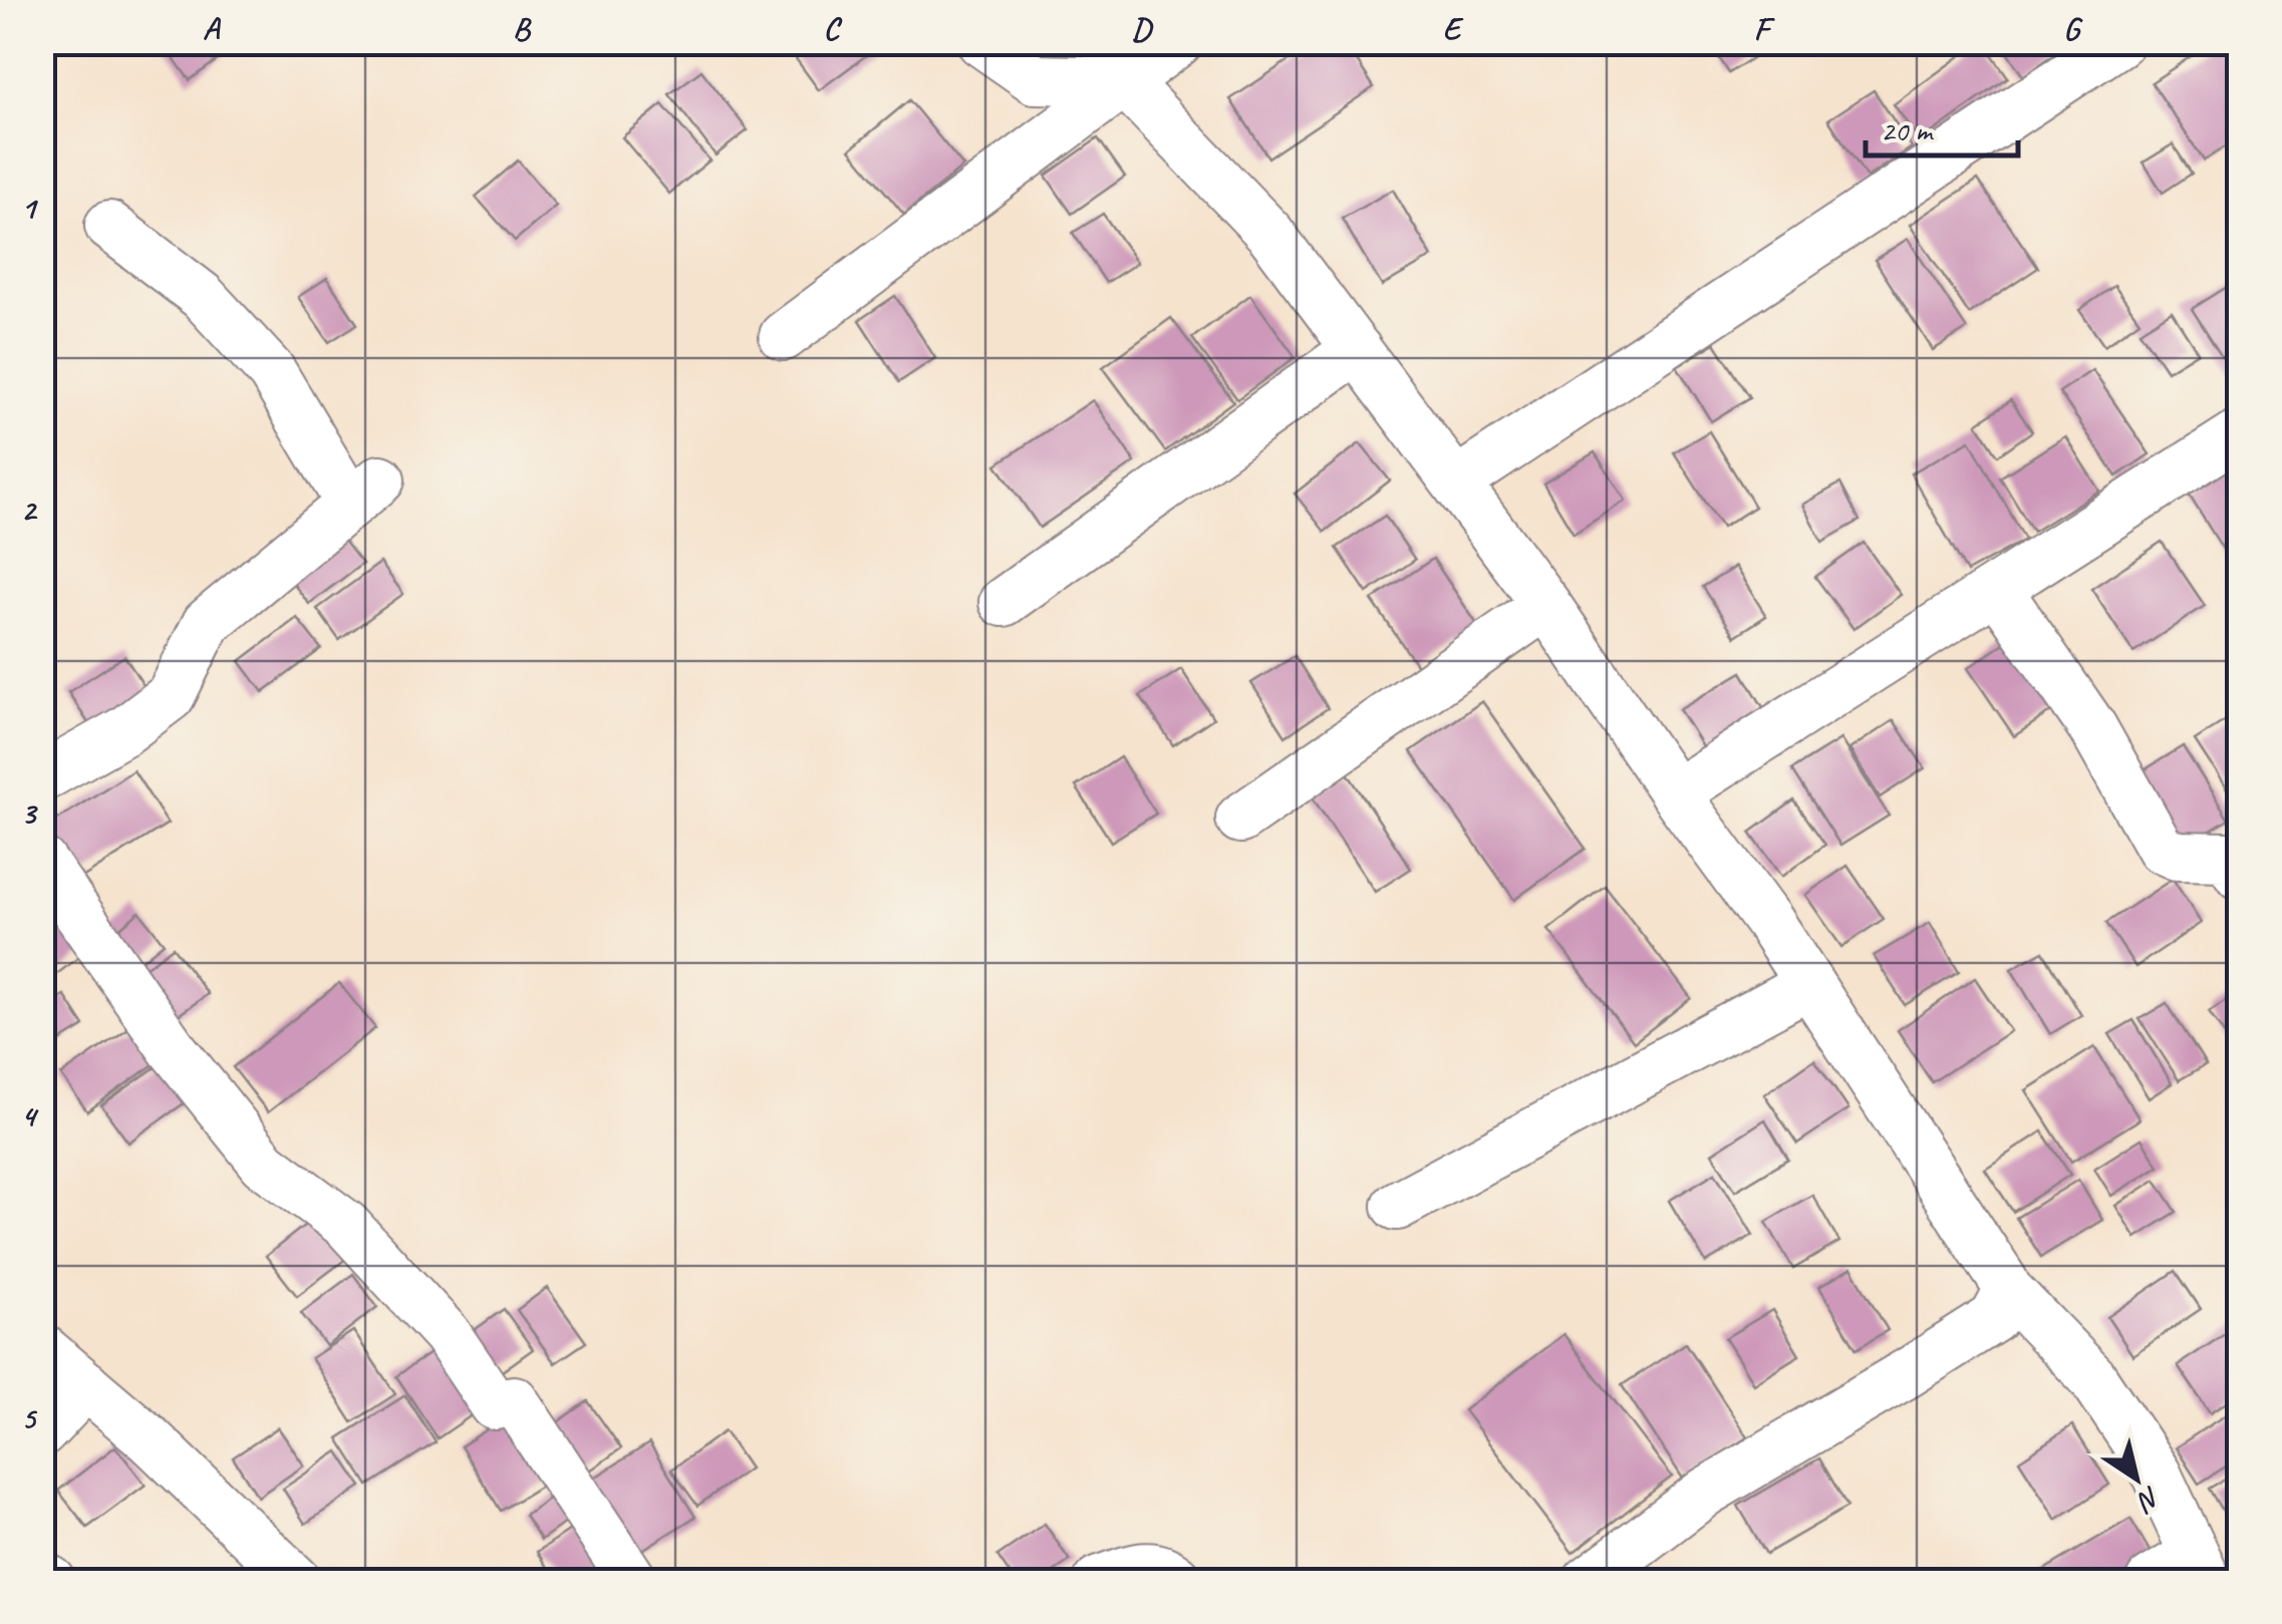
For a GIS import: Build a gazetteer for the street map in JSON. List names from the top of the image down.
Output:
{
  "scale_bar": "20 m",
  "north": "bottom right",
  "grid": {
    "columns": [
      "A",
      "B",
      "C",
      "D",
      "E",
      "F",
      "G"
    ],
    "rows": [
      "1",
      "2",
      "3",
      "4",
      "5"
    ]
  }
}
